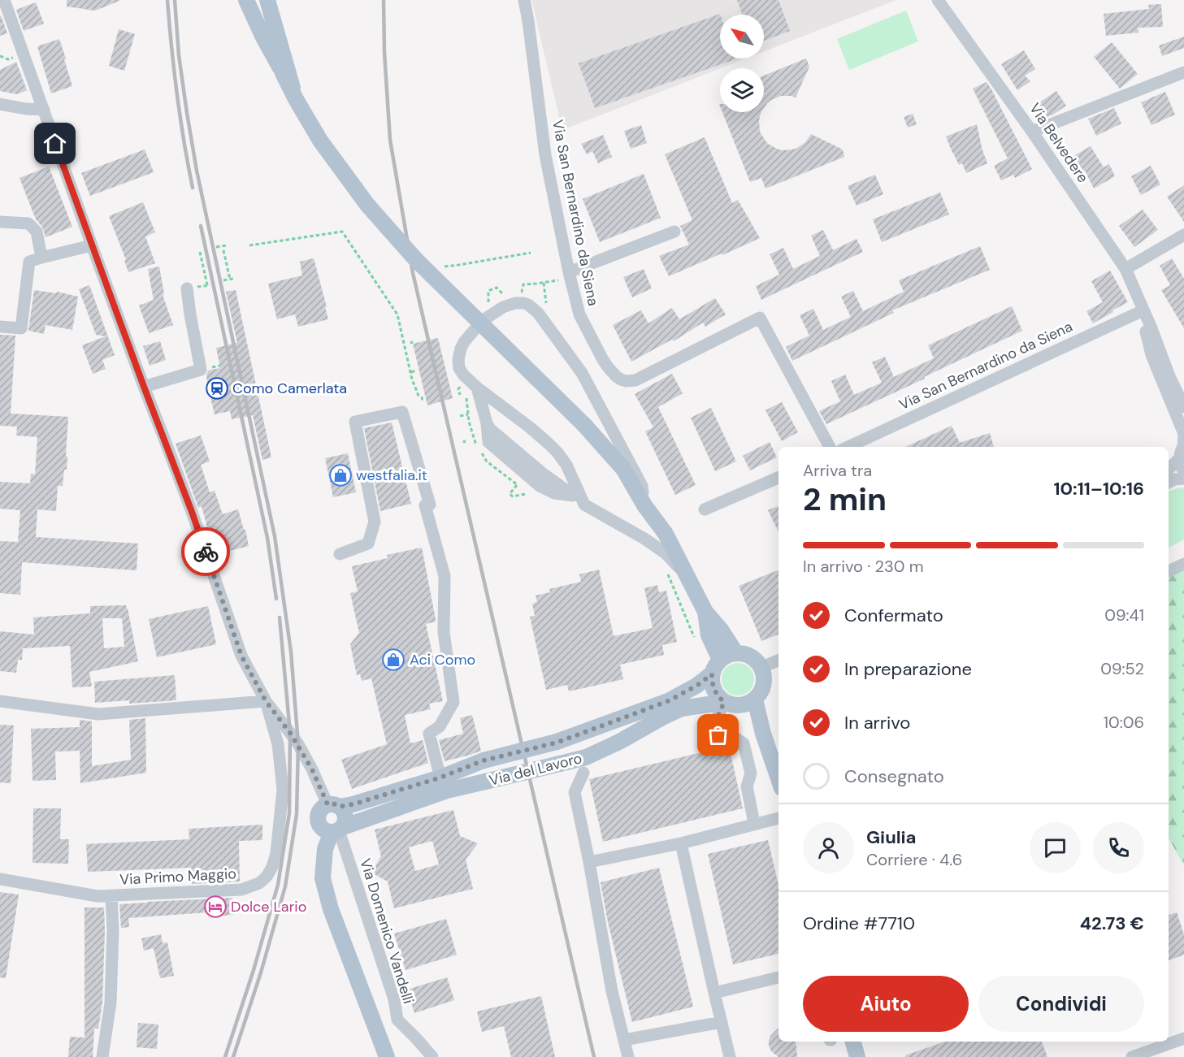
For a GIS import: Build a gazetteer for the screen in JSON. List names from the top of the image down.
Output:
{
  "streets": {
    "main road": ["Via del Lavoro"],
    "street": [
      "Via Belvedere",
      "Via San Bernardino da Siena",
      "Via Primo Maggio",
      "Via Domenico Vandelli"
    ]
  },
  "crossings": [
    ["Via Belvedere", "Via San Bernardino da Siena"],
    ["Via del Lavoro", "Via Domenico Vandelli"]
  ],
  "places": {
    "station": ["Como Camerlata"],
    "shop": ["westfalia.it", "Aci Como"],
    "hotel": ["Dolce Lario"]
  },
  "north": "top left",
  "page": {
    "heading": ["2 min", "Arriva tra", "10:11–10:16"],
    "panel": [
      "Giulia",
      "Corriere · 4.6",
      "Ordine #7710",
      "42.73 €"
    ],
    "bar": "In arrivo · 230 m",
    "list": [
      ["Confermato", "09:41"],
      ["In preparazione", "09:52"],
      ["In arrivo", "10:06"],
      "Consegnato"
    ],
    "buttons": ["Aiuto", "Condividi"]
  }
}
